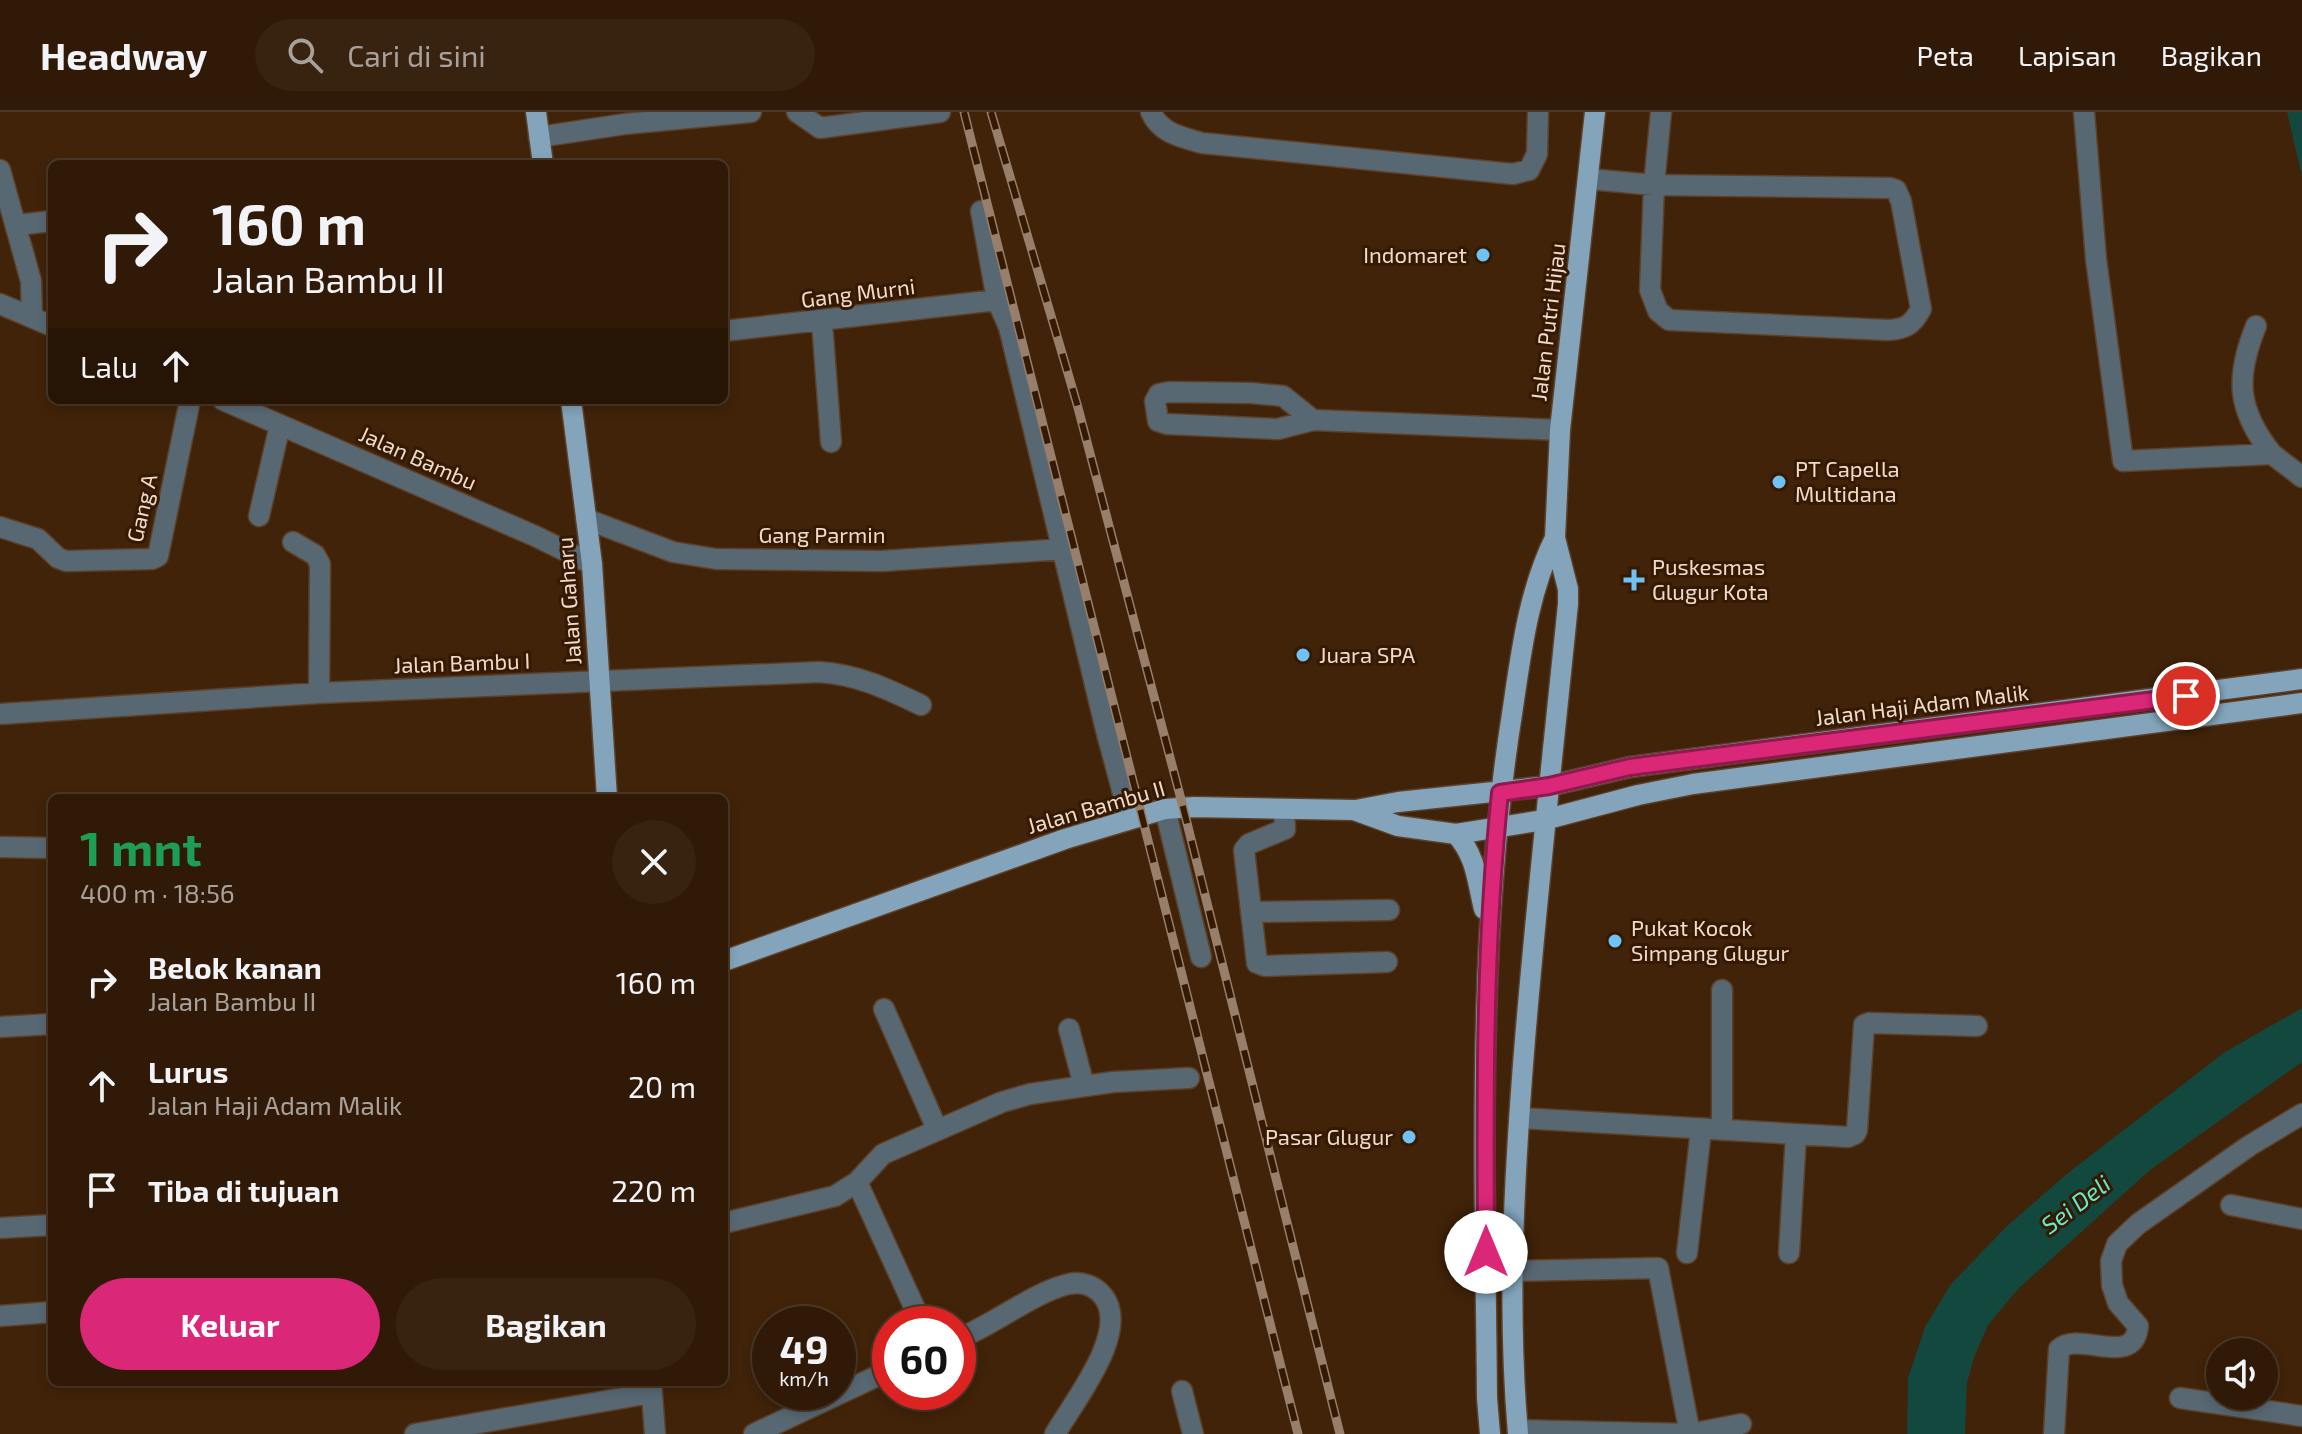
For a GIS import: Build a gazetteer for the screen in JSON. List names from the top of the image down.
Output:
{
  "streets": {
    "main road": [
      "Jalan Putri Hijau",
      "Jalan Gaharu",
      "Jalan Haji Adam Malik",
      "Jalan Bambu II"
    ],
    "street": [
      "Gang Murni",
      "Jalan Bambu",
      "Gang A",
      "Gang Parmin",
      "Jalan Bambu I"
    ]
  },
  "crossings": [
    ["Jalan Putri Hijau", "Jalan Haji Adam Malik"],
    ["Jalan Putri Hijau", "Jalan Bambu II"],
    ["Jalan Bambu", "Jalan Gaharu"],
    ["Gang Parmin", "Jalan Gaharu"],
    ["Jalan Gaharu", "Jalan Bambu I"]
  ],
  "water": ["Sei Deli"],
  "places": {
    "other": [
      "Indomaret",
      "PT Capella Multidana",
      "Juara SPA",
      "Pukat Kocok Simpang Glugur",
      "Pasar Glugur"
    ],
    "health": ["Puskesmas Glugur Kota"]
  },
  "page": {
    "header": "Headway",
    "search": "Cari di sini",
    "nav": ["Peta", "Lapisan", "Bagikan"],
    "turn": ["160 m", "Jalan Bambu II"],
    "then": "Lalu",
    "heading": ["1 mnt", "400 m · 18:56"],
    "list": [
      {
        "name": "Belok kanan",
        "note": "Jalan Bambu II",
        "value": "160 m"
      },
      {
        "name": "Lurus",
        "note": "Jalan Haji Adam Malik",
        "value": "20 m"
      },
      {
        "name": "Tiba di tujuan",
        "value": "220 m"
      }
    ],
    "buttons": ["Keluar", "Bagikan"],
    "speed": "49 km/h",
    "limit": "60"
  }
}
